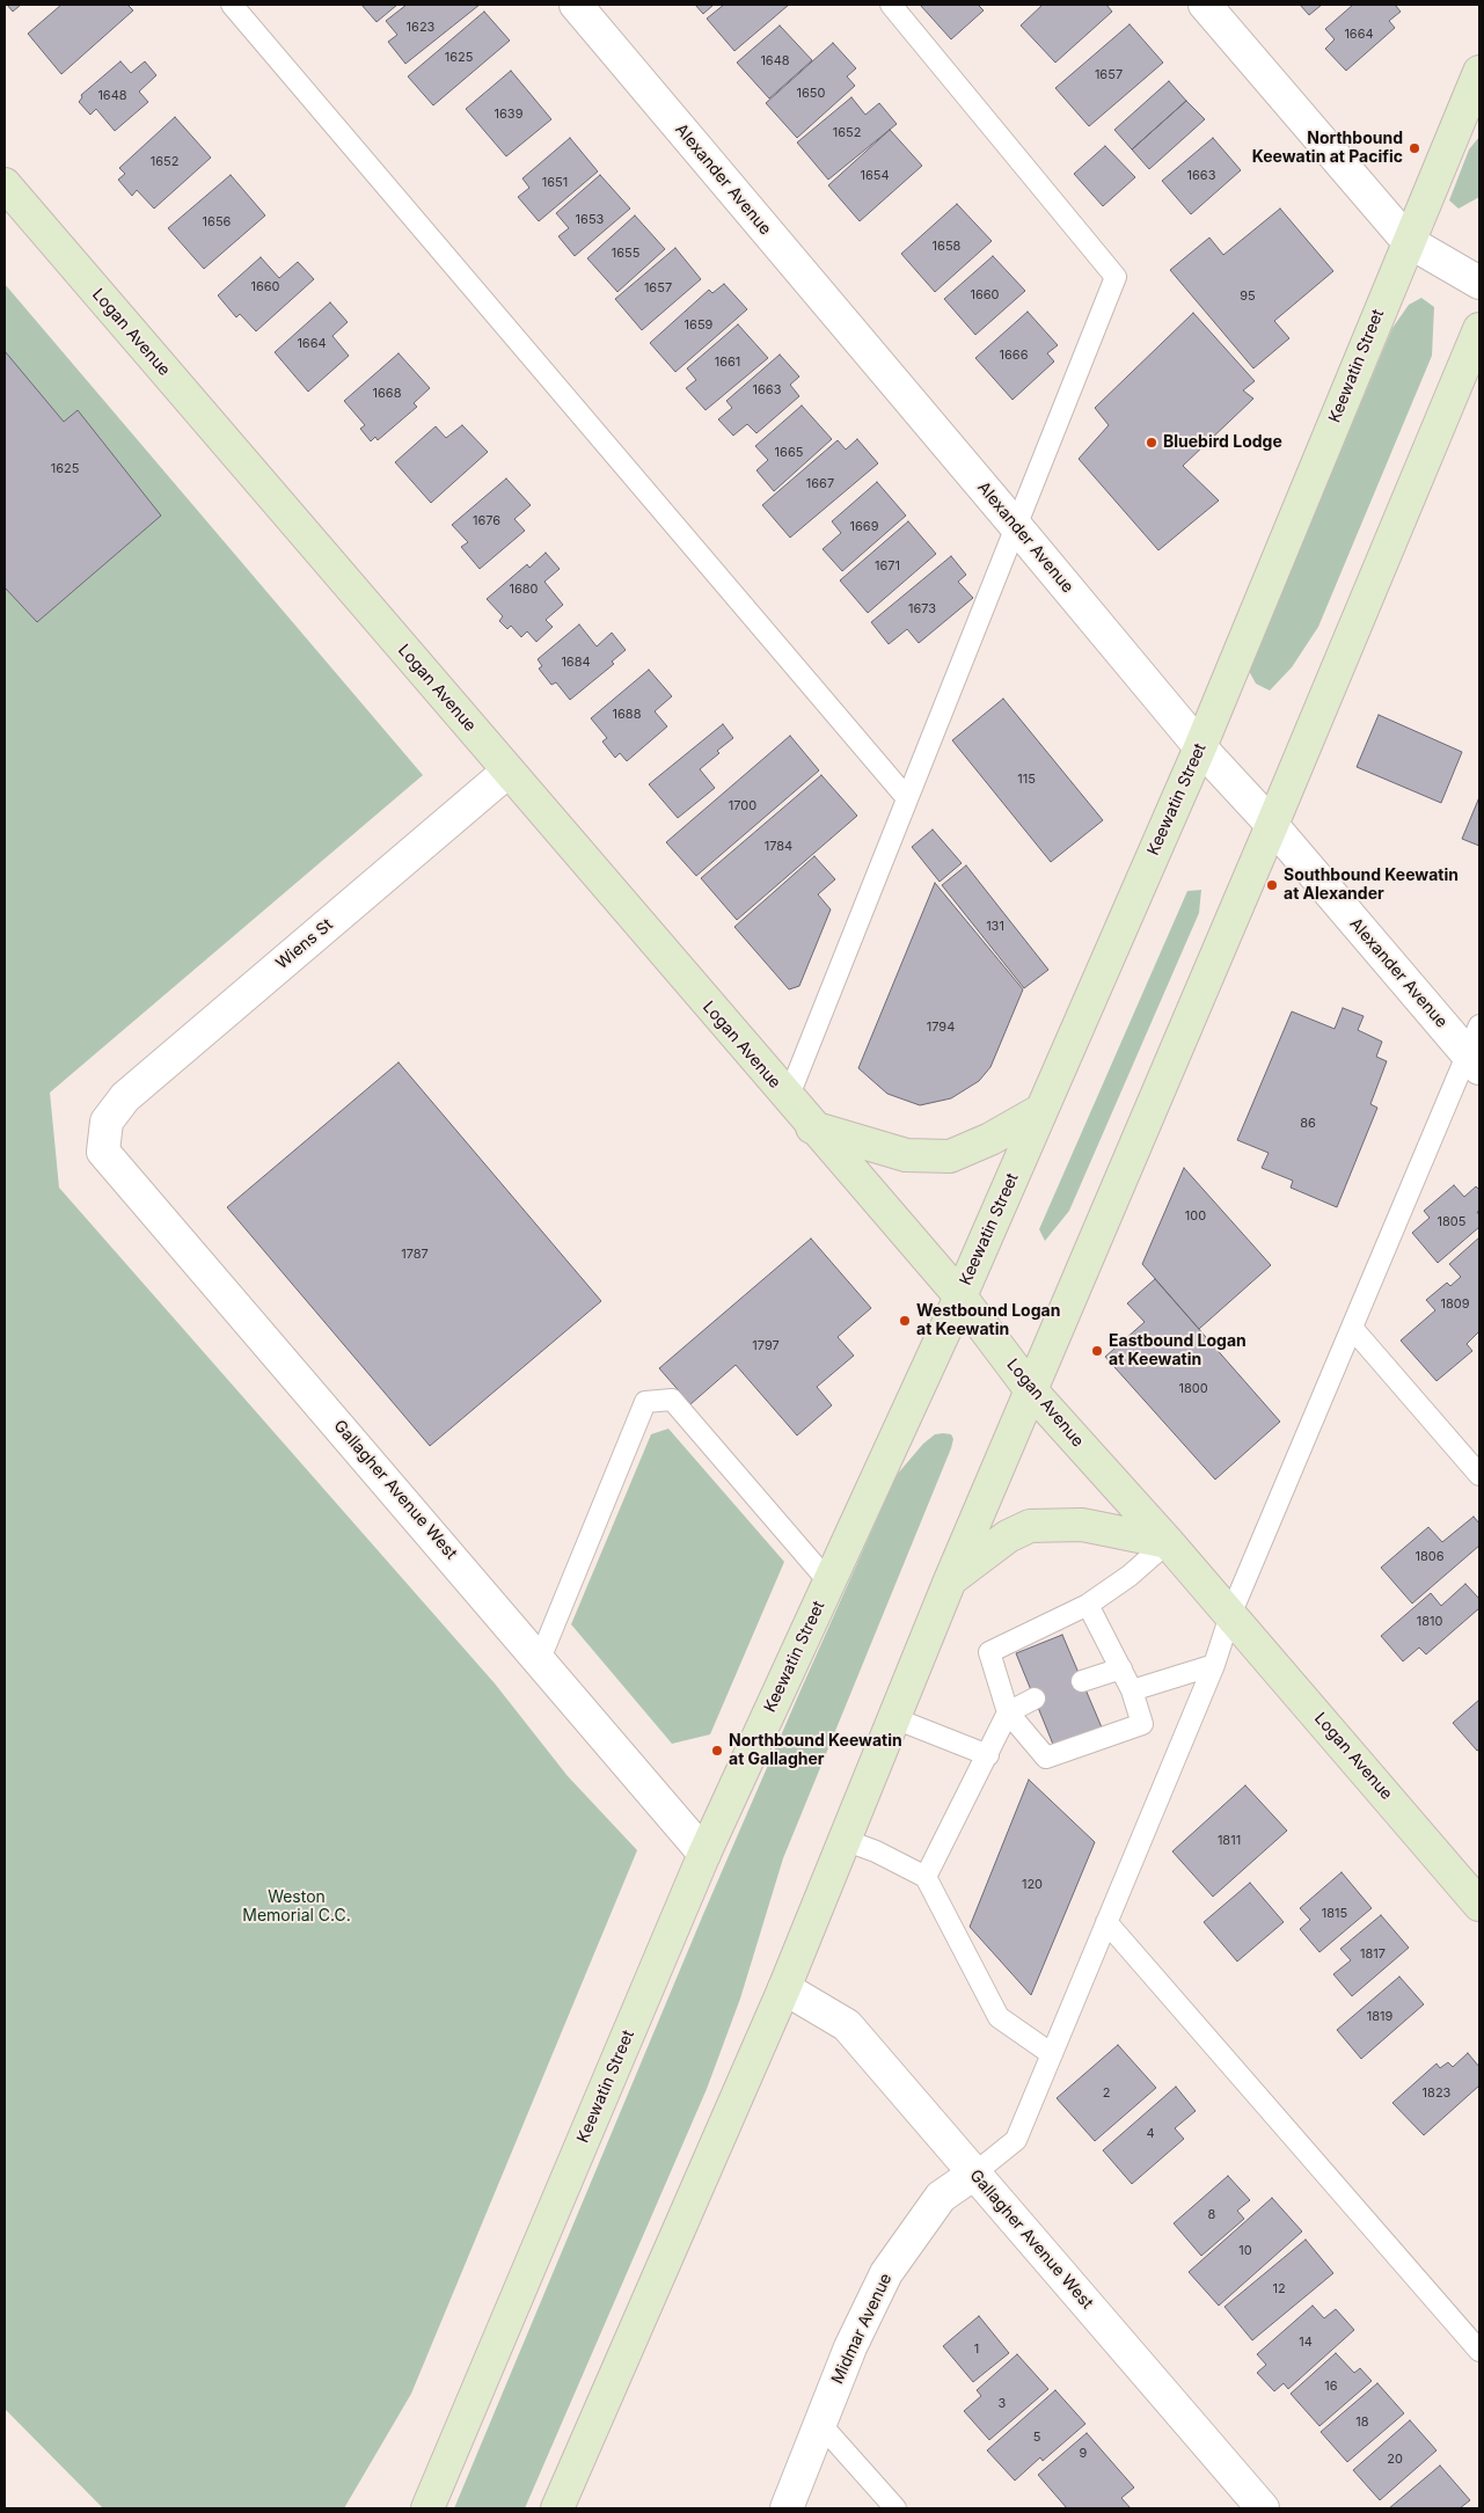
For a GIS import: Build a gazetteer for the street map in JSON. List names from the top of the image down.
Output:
{
  "streets": {
    "main road": ["Logan Avenue", "Keewatin Street"],
    "street": [
      "Alexander Avenue",
      "Wiens St",
      "Gallagher Avenue West",
      "Midmar Avenue"
    ]
  },
  "crossings": [
    ["Alexander Avenue", "Keewatin Street"],
    ["Logan Avenue", "Keewatin Street"],
    ["Logan Avenue", "Wiens St"],
    ["Keewatin Street", "Gallagher Avenue West"],
    ["Wiens St", "Gallagher Avenue West"],
    ["Gallagher Avenue West", "Midmar Avenue"]
  ],
  "parks": ["Weston Memorial C.C."],
  "places": [
    "Northbound Keewatin at Pacific",
    "Bluebird Lodge",
    "Southbound Keewatin at Alexander",
    "Westbound Logan at Keewatin",
    "Eastbound Logan at Keewatin",
    "Northbound Keewatin at Gallagher"
  ],
  "house_numbers": [
    "1623",
    "1664",
    "1625",
    "1648",
    "1657",
    "1650",
    "1648",
    "1639",
    "1652",
    "1652",
    "1654",
    "1663",
    "1651",
    "1653",
    "1656",
    "1658",
    "1655",
    "1660",
    "1657",
    "1660",
    "95",
    "1659",
    "1664",
    "1666",
    "1661",
    "1663",
    "1668",
    "1665",
    "1625",
    "1667",
    "1676",
    "1669",
    "1671",
    "1680",
    "1673",
    "1684",
    "1688",
    "115",
    "1700",
    "1784",
    "131",
    "1794",
    "86",
    "100",
    "1805",
    "1787",
    "1809",
    "1797",
    "1800",
    "1806",
    "1810",
    "1811",
    "120",
    "1815",
    "1817",
    "1819",
    "2",
    "1823",
    "4",
    "8",
    "10",
    "12",
    "14",
    "1",
    "16",
    "3",
    "18",
    "5",
    "9",
    "20"
  ]
}
